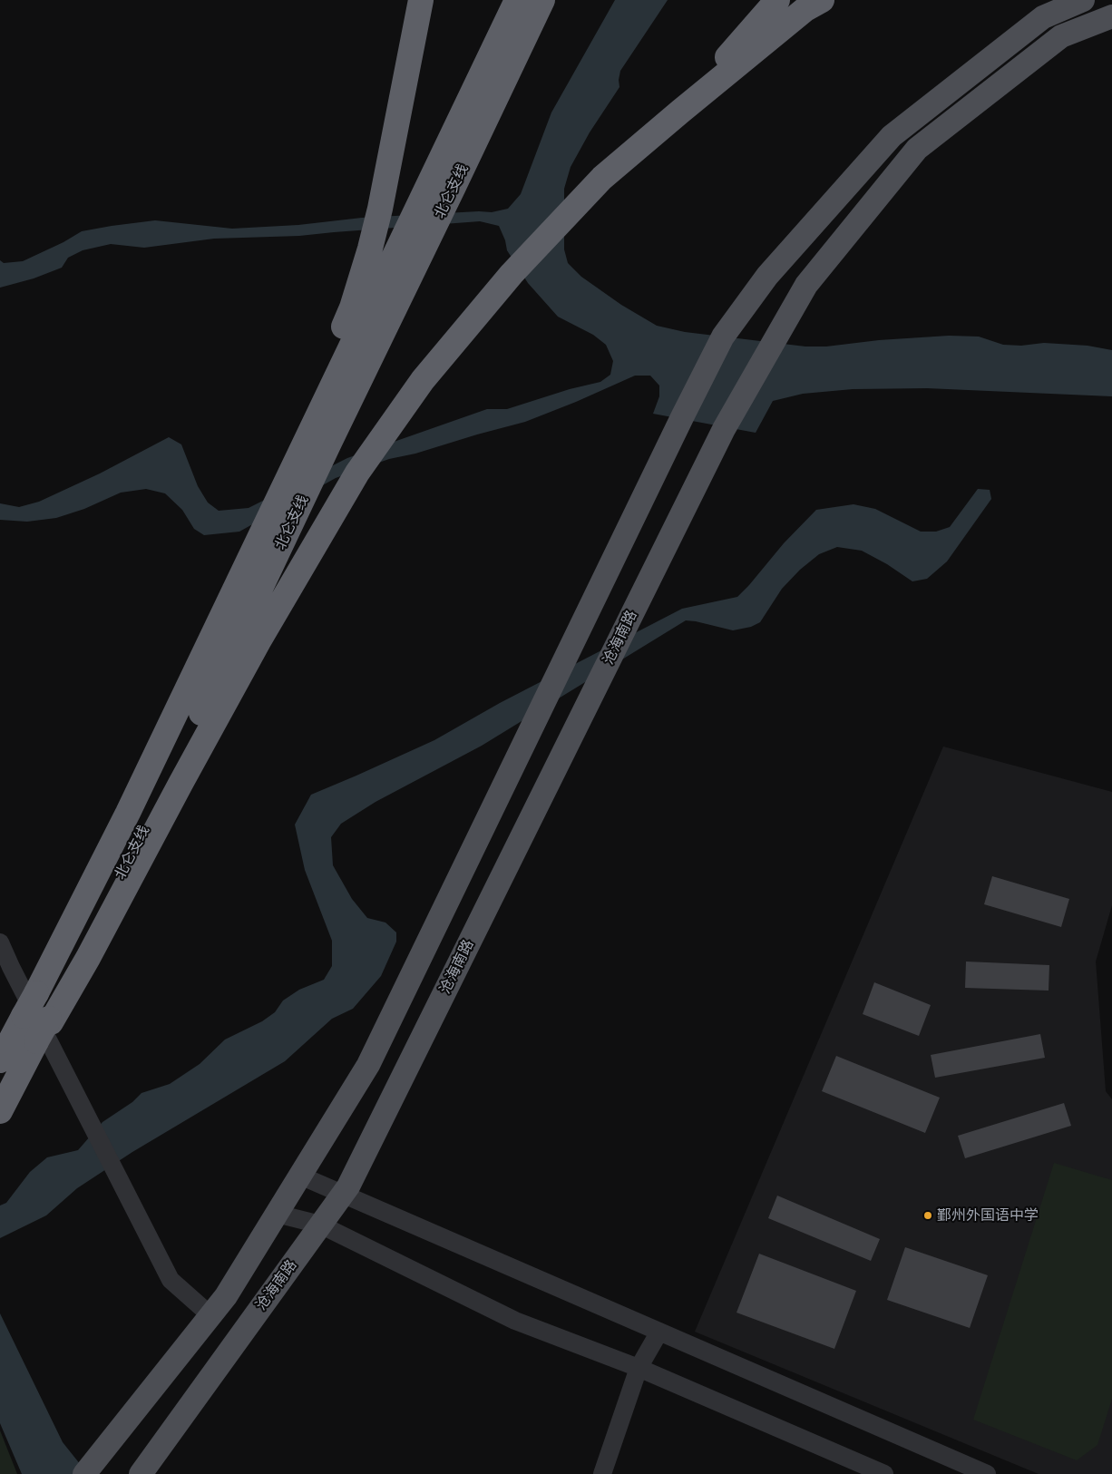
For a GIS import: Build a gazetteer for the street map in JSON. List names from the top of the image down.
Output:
{
  "streets": {
    "highway": ["北仑支线"],
    "main road": ["沧海南路"]
  },
  "places": ["鄞州外国语中学"]
}
